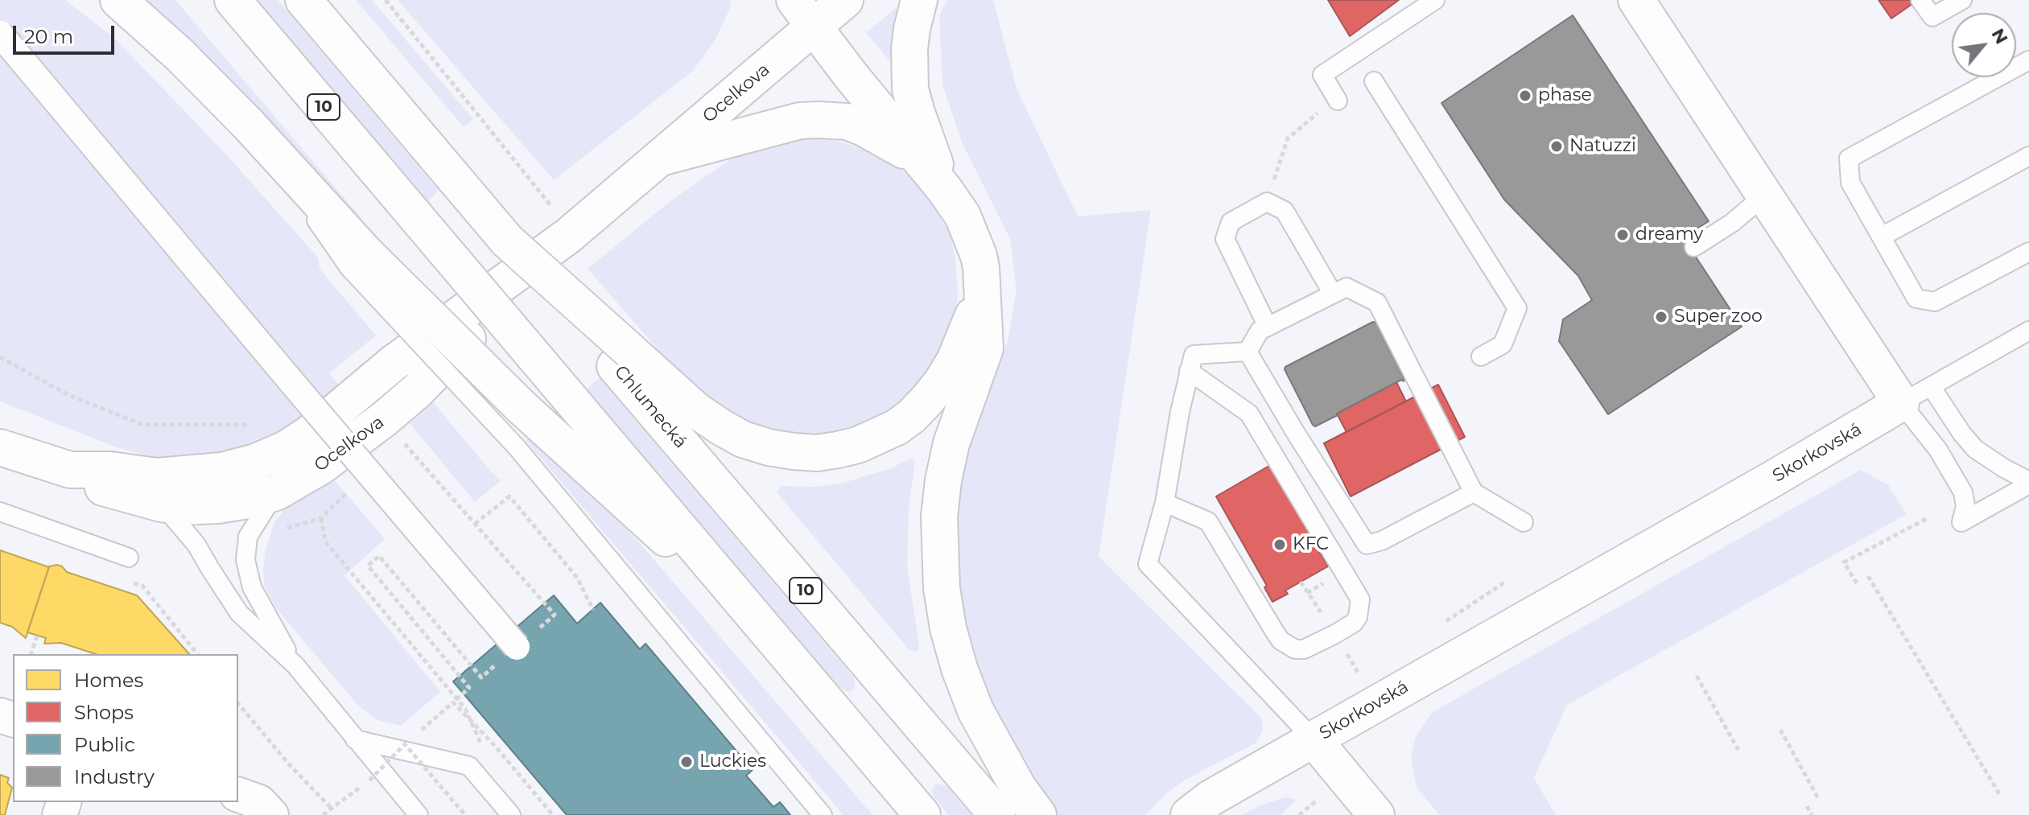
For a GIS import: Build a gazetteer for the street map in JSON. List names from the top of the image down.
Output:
{
  "streets": {
    "main road": [
      "Ocelkova",
      "10",
      "Chlumecká",
      "Skorkovská"
    ]
  },
  "crossings": [
    ["10", "Chlumecká"]
  ],
  "places": [
    "phase",
    "Natuzzi",
    "dreamy",
    "Super zoo",
    "KFC",
    "Luckies"
  ],
  "legend": [
    "Homes",
    "Shops",
    "Public",
    "Industry"
  ],
  "scale_bar": "20 m",
  "north": "top right"
}
